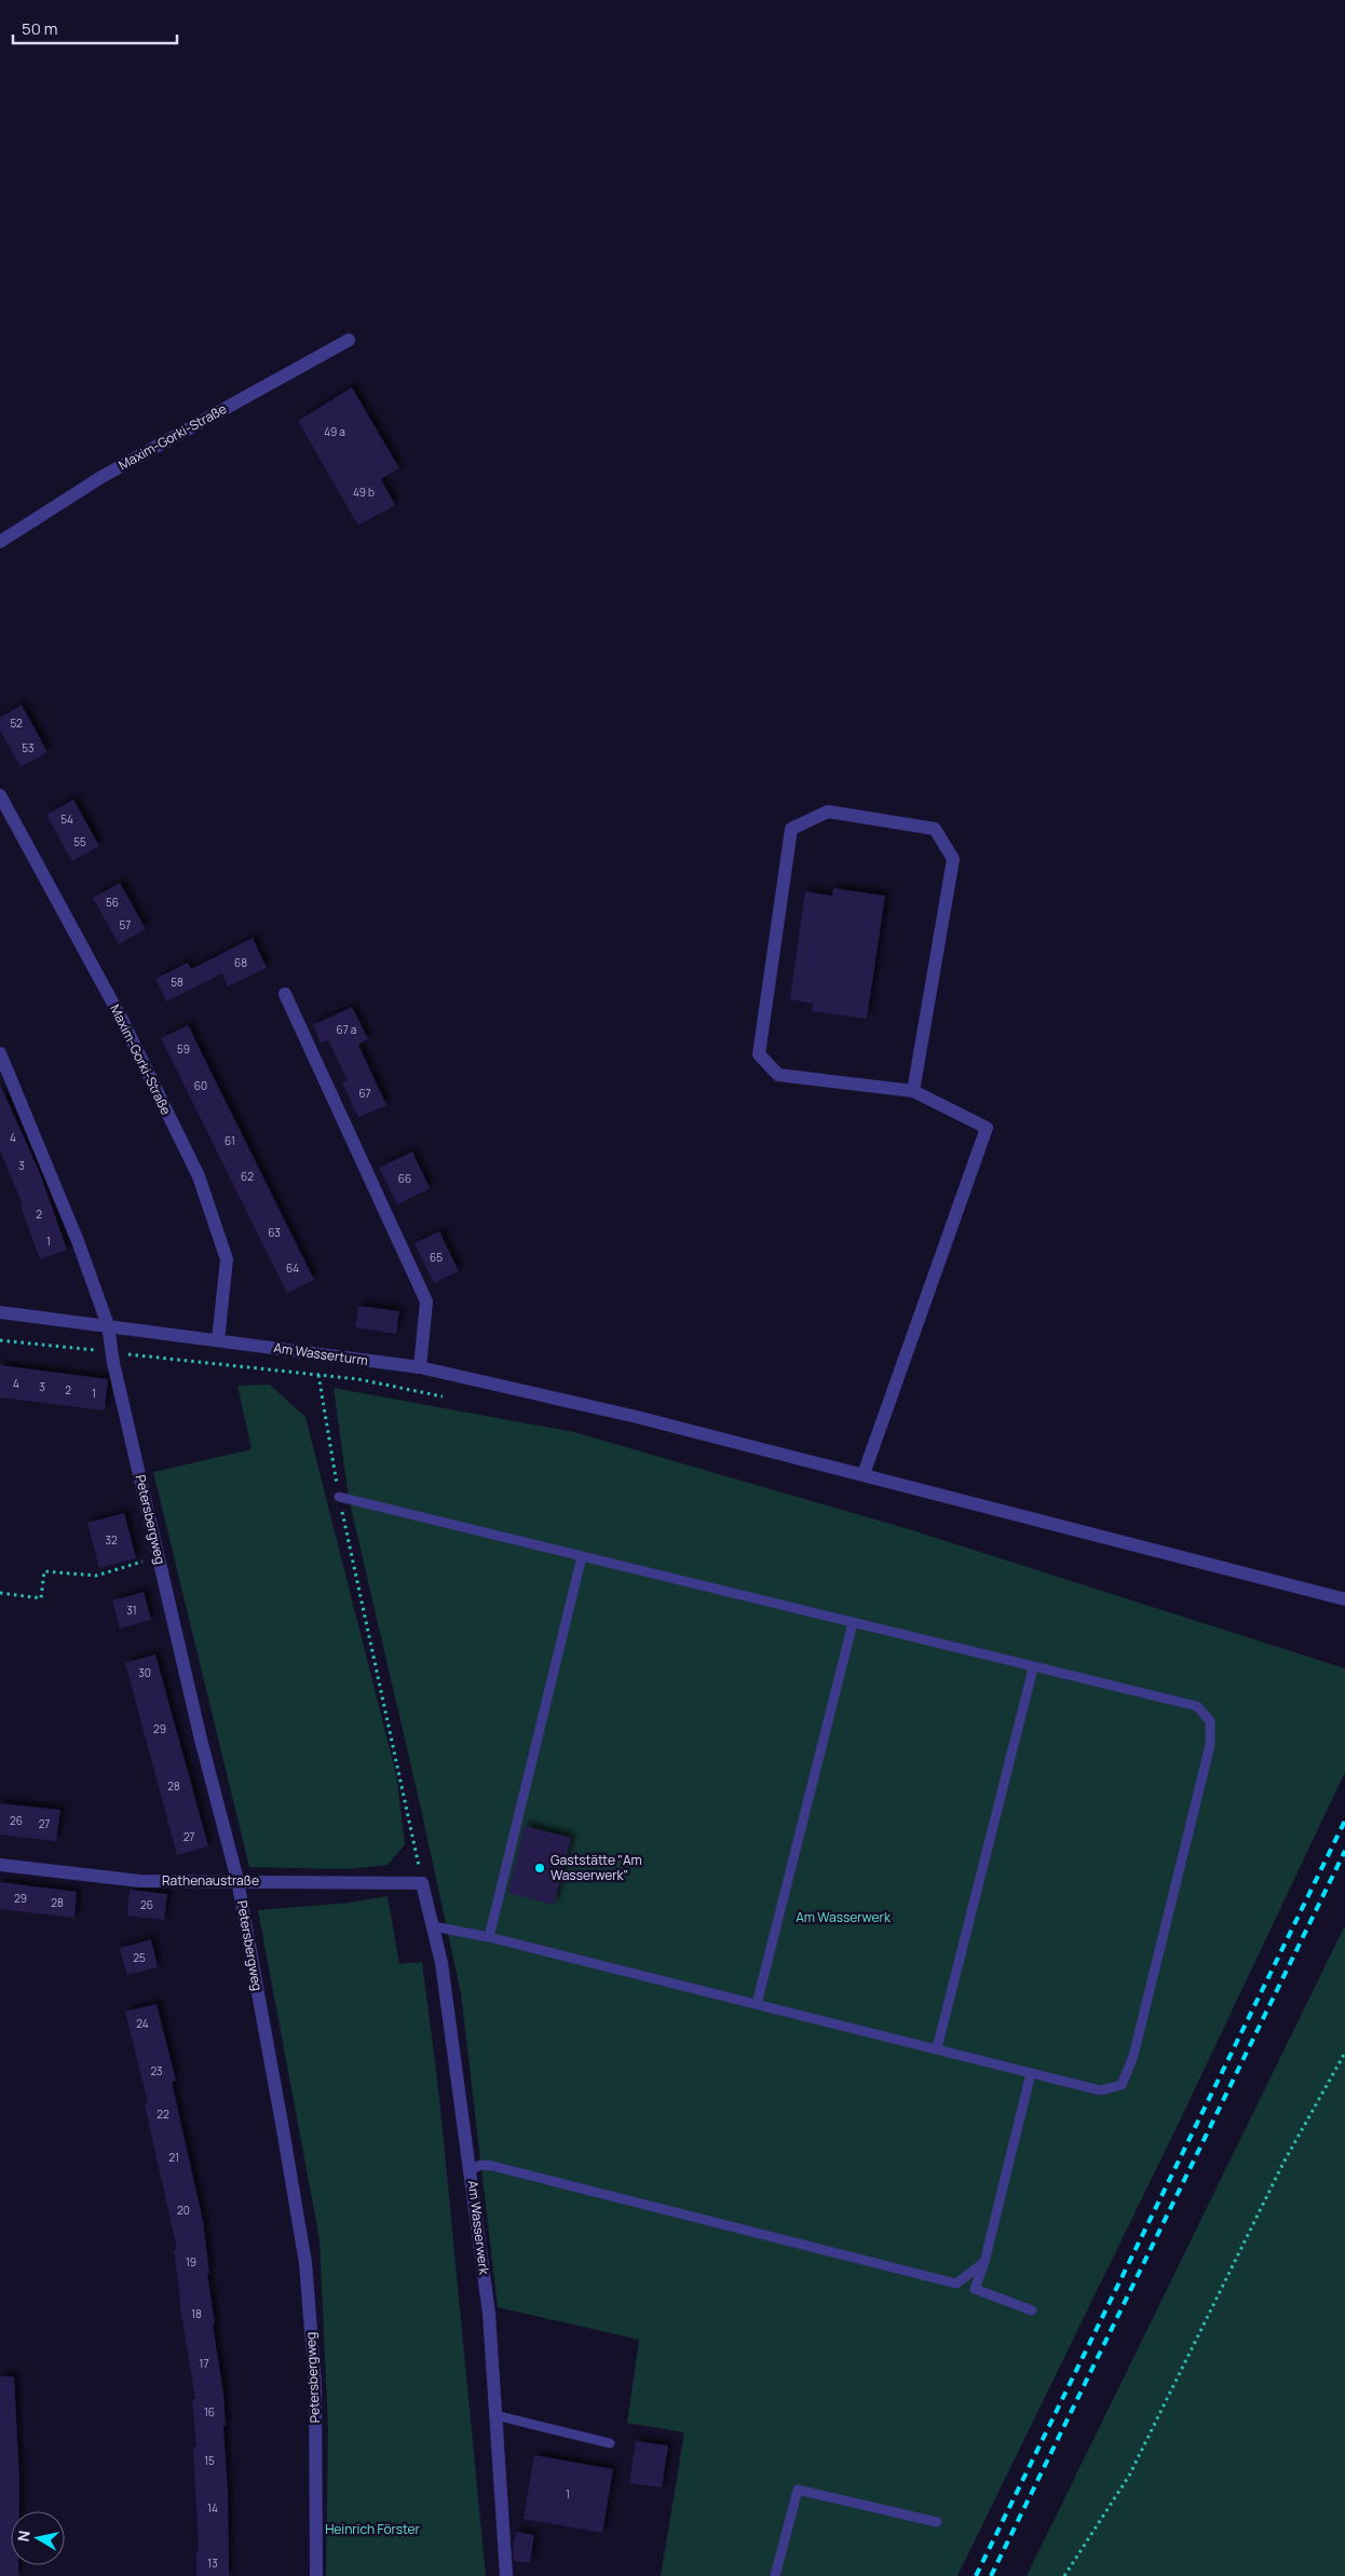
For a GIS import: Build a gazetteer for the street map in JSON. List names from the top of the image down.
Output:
{
  "streets": {
    "street": [
      "Maxim-Gorki-Straße",
      "Am Wasserturm",
      "Petersbergweg",
      "Rathenaustraße",
      "Am Wasserwerk"
    ]
  },
  "crossings": [
    ["Maxim-Gorki-Straße", "Am Wasserturm"],
    ["Am Wasserturm", "Petersbergweg"],
    ["Petersbergweg", "Rathenaustraße"],
    ["Rathenaustraße", "Am Wasserwerk"]
  ],
  "parks": ["Am Wasserwerk", "Heinrich Förster"],
  "places": ["Gaststätte \"Am Wasserwerk\""],
  "house_numbers": [
    "49 a",
    "49 b",
    "52",
    "53",
    "54",
    "55",
    "56",
    "57",
    "68",
    "58",
    "67 a",
    "59",
    "60",
    "67",
    "4",
    "61",
    "3",
    "62",
    "66",
    "2",
    "63",
    "1",
    "65",
    "64",
    "4",
    "3",
    "2",
    "1",
    "32",
    "31",
    "30",
    "29",
    "28",
    "26",
    "27",
    "27",
    "29",
    "28",
    "26",
    "25",
    "24",
    "23",
    "22",
    "21",
    "20",
    "19",
    "18",
    "17",
    "16",
    "15",
    "1",
    "14",
    "13"
  ],
  "scale_bar": "50 m",
  "north": "left"
}
